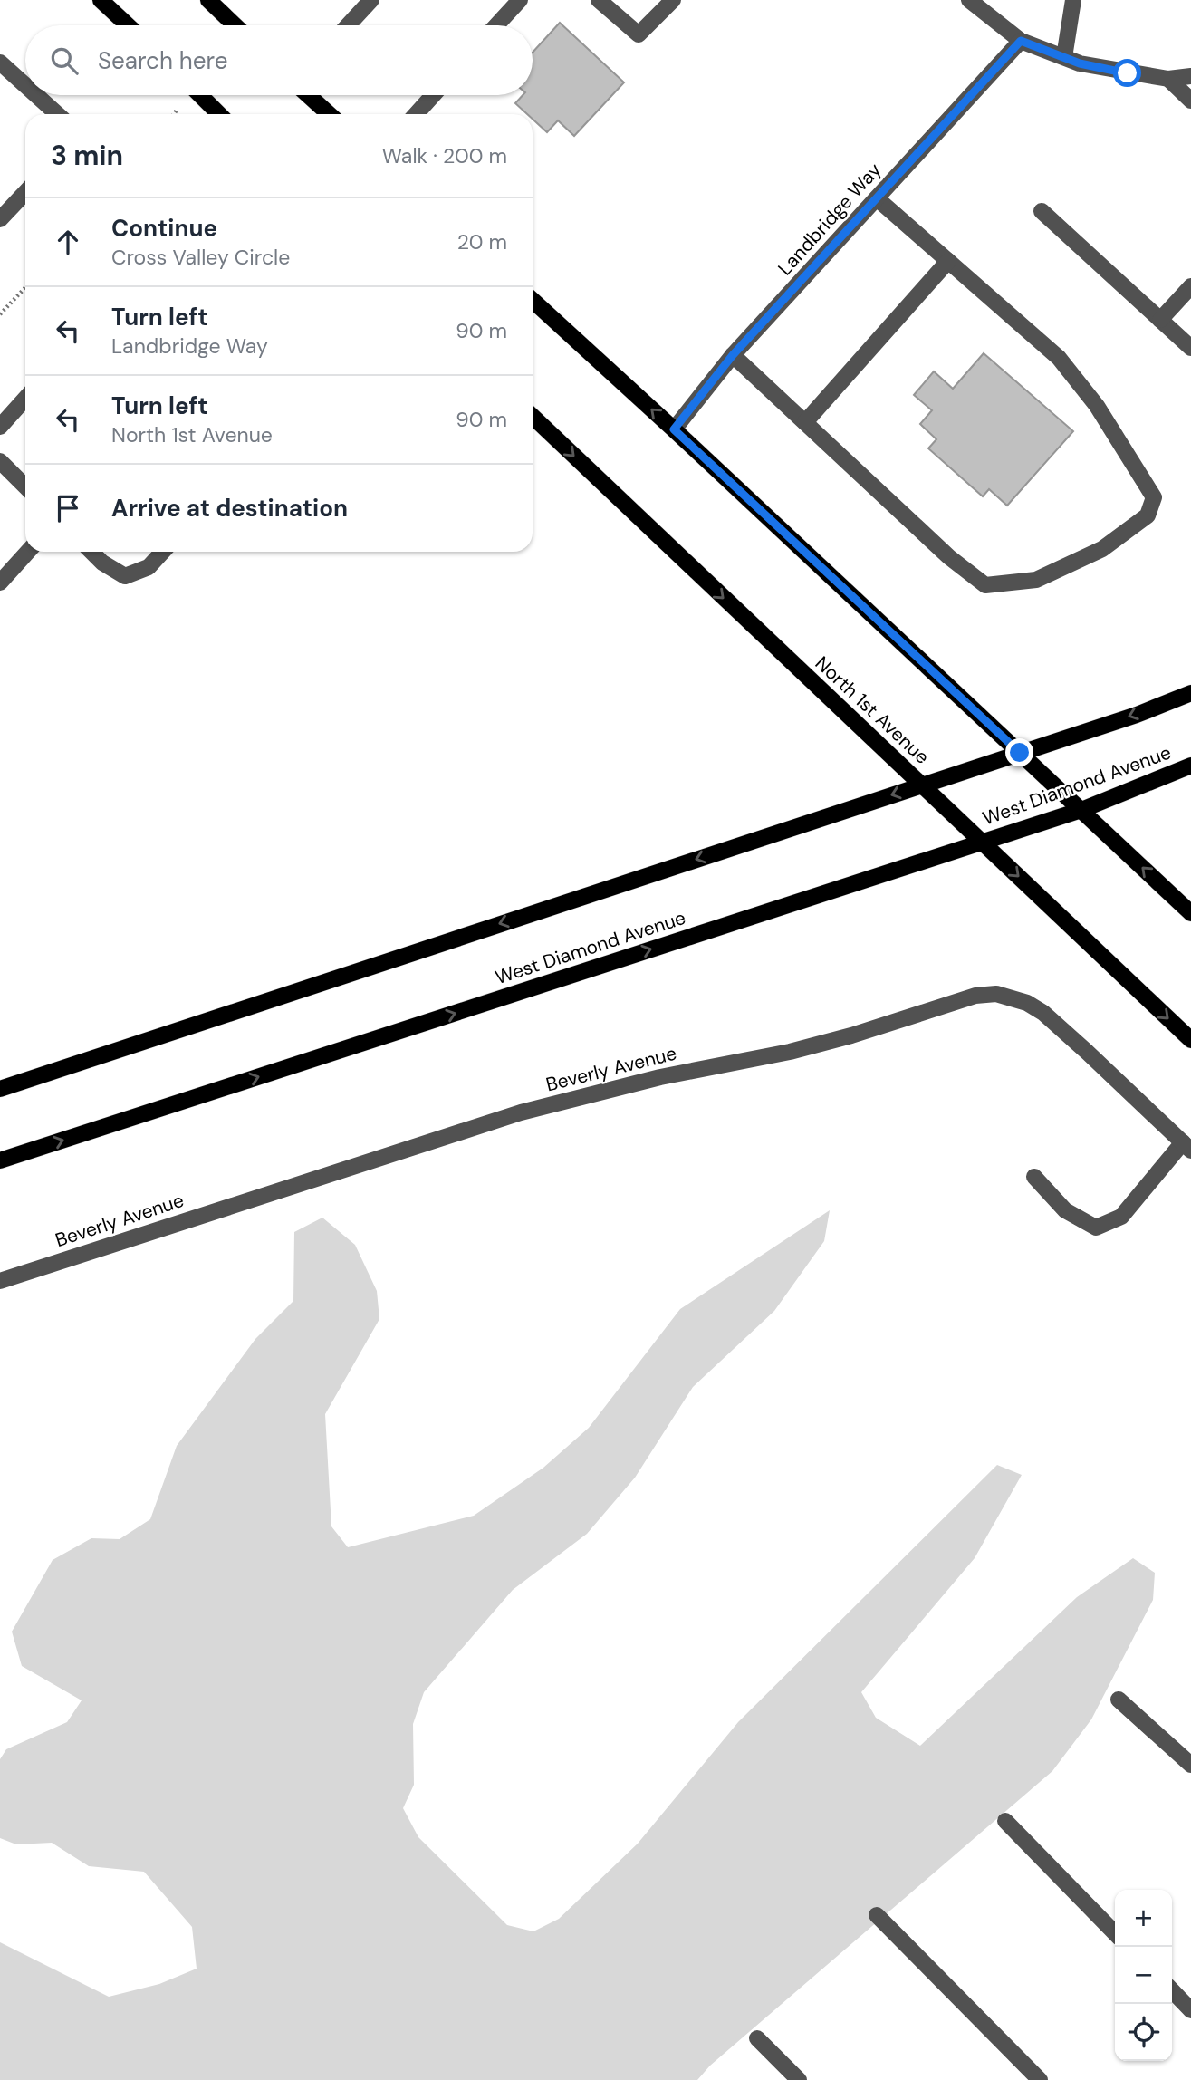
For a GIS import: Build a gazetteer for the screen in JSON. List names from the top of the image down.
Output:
{
  "streets": {
    "main road": ["North 1st Avenue", "West Diamond Avenue"],
    "street": ["Landbridge Way", "Beverly Avenue"]
  },
  "crossings": [
    ["North 1st Avenue", "West Diamond Avenue"]
  ],
  "page": {
    "search": "Search here",
    "heading": ["3 min", "Walk · 200 m"],
    "list": [
      ["Continue", "Cross Valley Circle", "20 m"],
      ["Turn left", "Landbridge Way", "90 m"],
      ["Turn left", "North 1st Avenue", "90 m"],
      "Arrive at destination"
    ],
    "map_buttons": ["+", "−"]
  }
}
